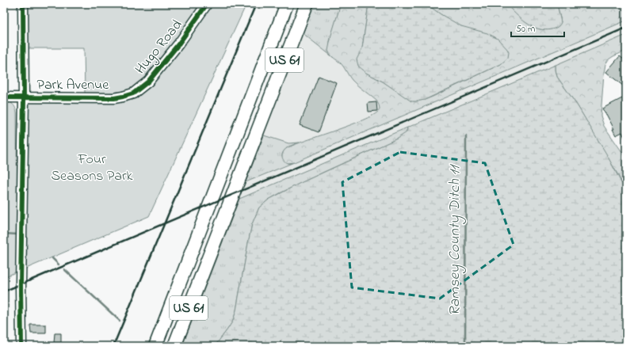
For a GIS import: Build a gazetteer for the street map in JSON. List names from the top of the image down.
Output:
{
  "streets": {
    "main road": ["US 61"],
    "street": ["Hugo Road", "Park Avenue"]
  },
  "crossings": [
    ["Hugo Road", "Park Avenue"]
  ],
  "water": ["Ramsey County Ditch 11"],
  "parks": ["Four Seasons Park"],
  "scale_bar": "50 m"
}
